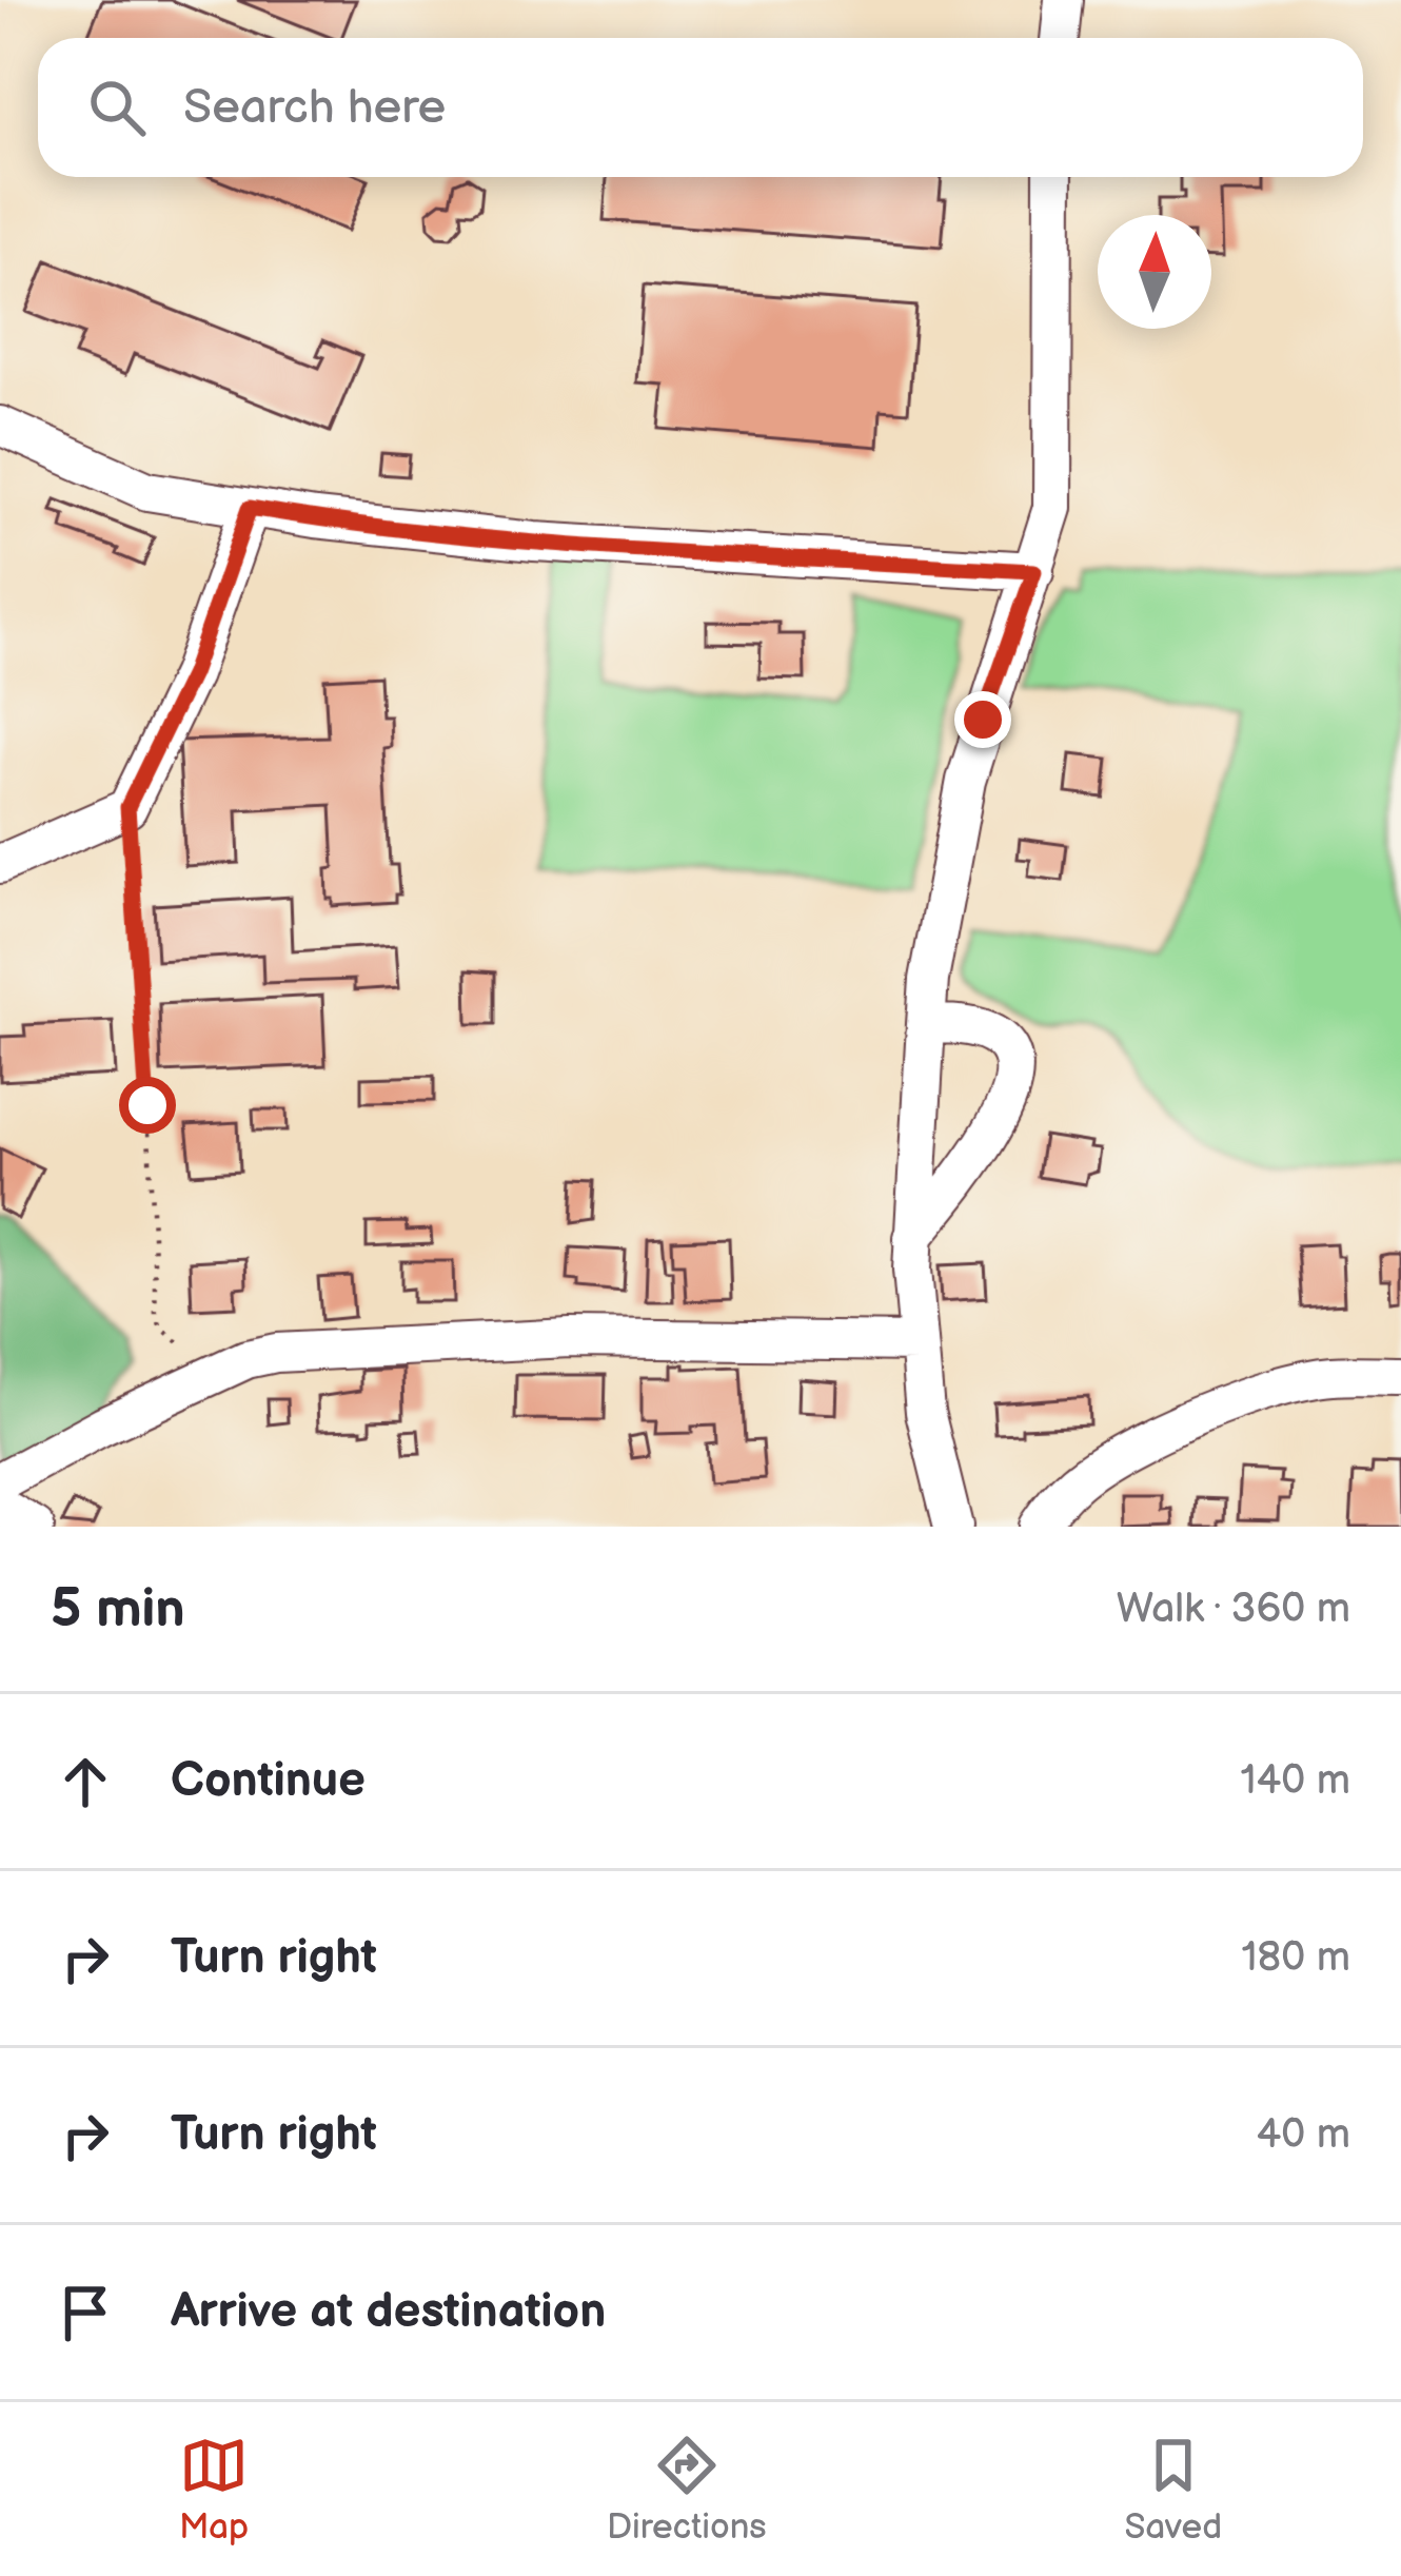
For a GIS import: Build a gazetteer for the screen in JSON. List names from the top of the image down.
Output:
{
  "north": "top",
  "page": {
    "search": "Search here",
    "heading": ["5 min", "Walk · 360 m"],
    "list": [
      ["Continue", "140 m"],
      ["Turn right", "180 m"],
      ["Turn right", "40 m"],
      "Arrive at destination"
    ],
    "nav": ["Map", "Directions", "Saved"]
  }
}
